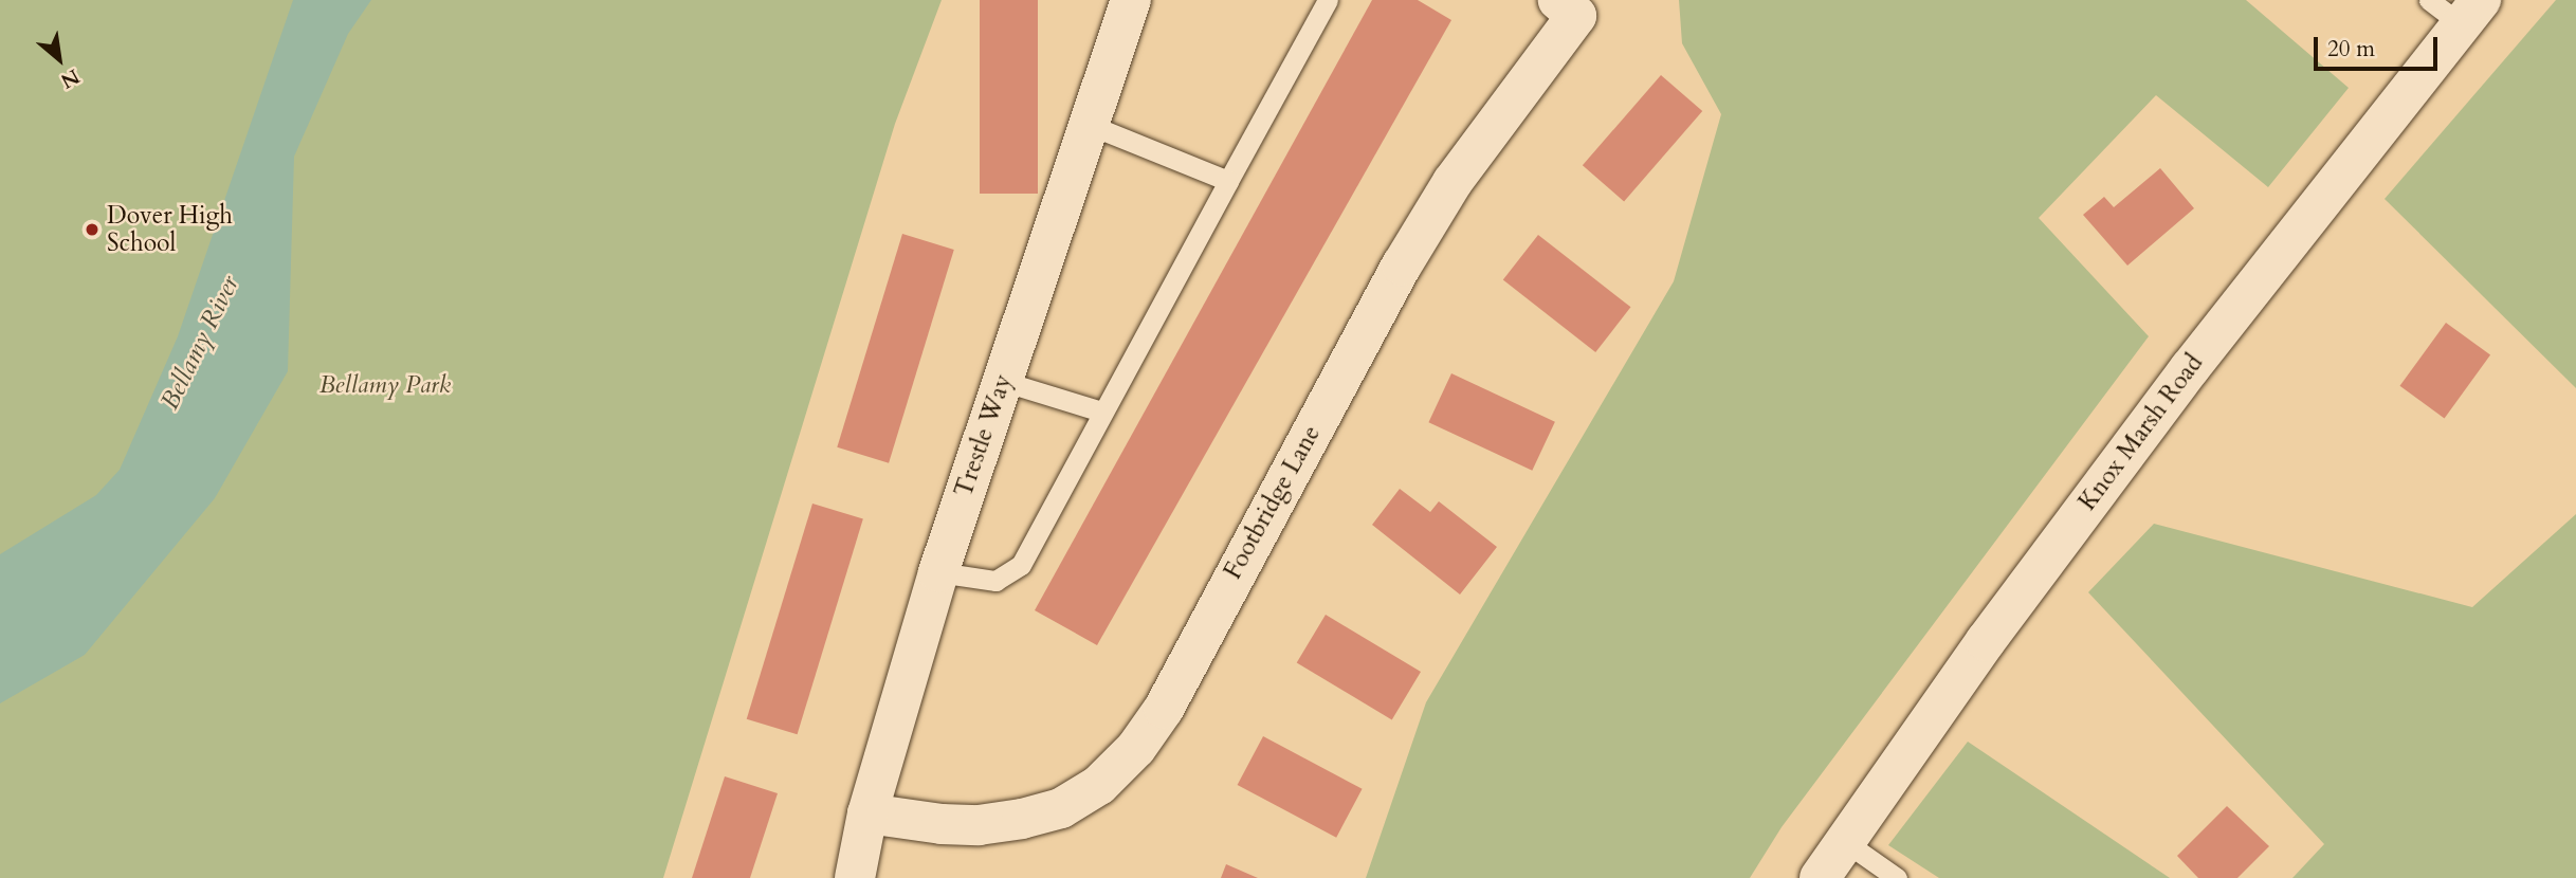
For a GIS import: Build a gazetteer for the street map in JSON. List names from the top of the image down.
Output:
{
  "streets": {
    "street": ["Knox Marsh Road", "Trestle Way", "Footbridge Lane"]
  },
  "crossings": [
    ["Trestle Way", "Footbridge Lane"]
  ],
  "water": ["Bellamy River"],
  "parks": ["Bellamy Park"],
  "places": ["Dover High School"],
  "scale_bar": "20 m",
  "north": "bottom right"
}
